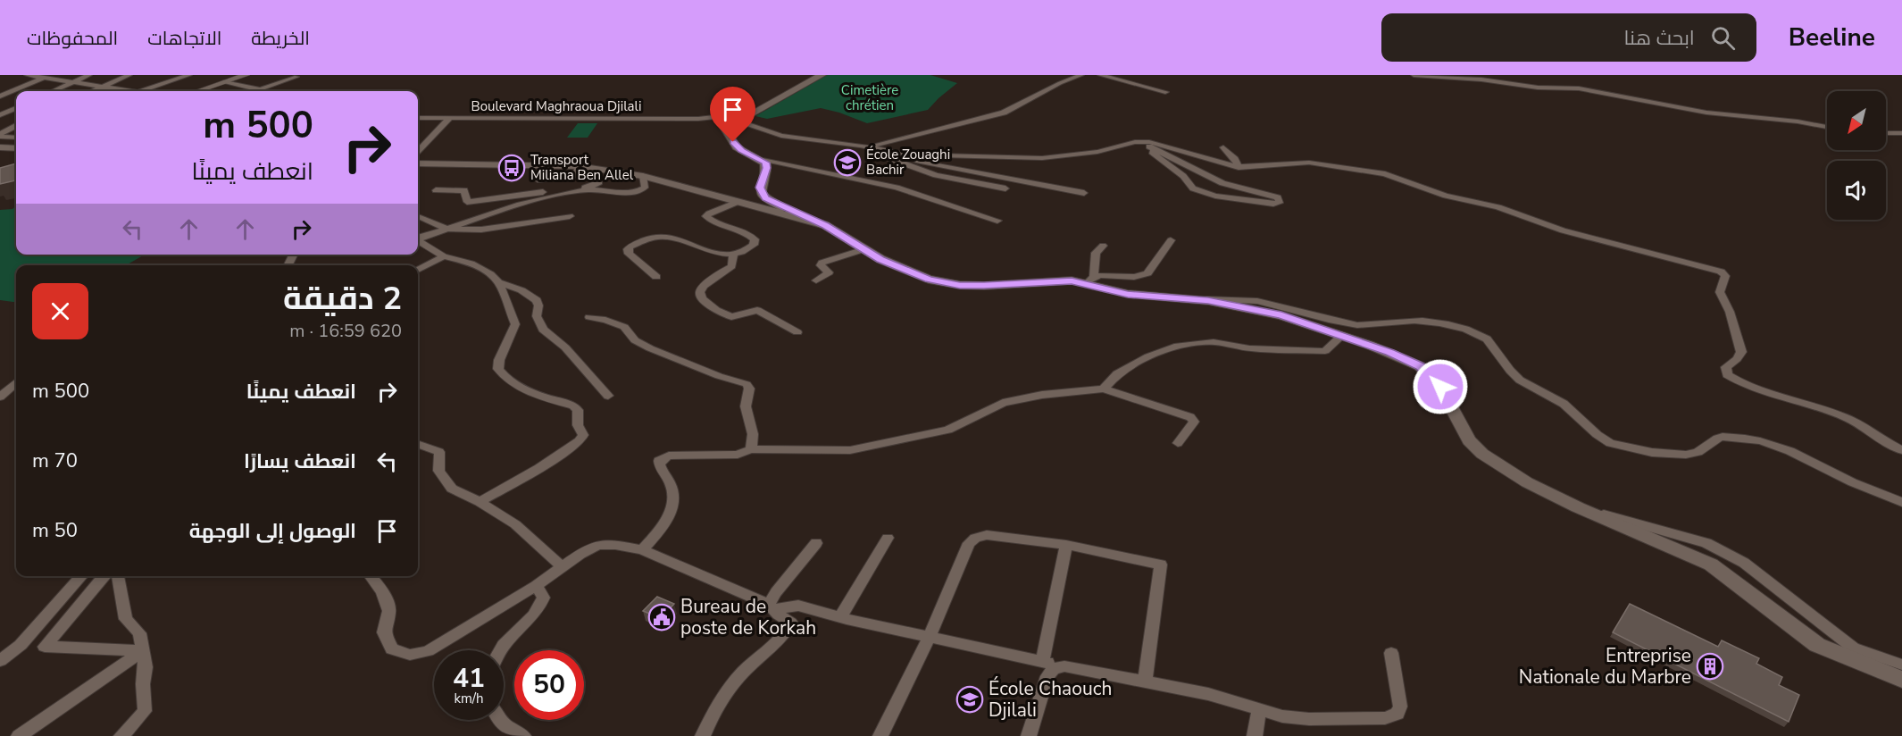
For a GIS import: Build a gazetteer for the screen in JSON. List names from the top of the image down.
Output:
{
  "streets": {
    "street": ["Boulevard Maghraoua Djilali"]
  },
  "parks": ["Cimetière chrétien"],
  "places": {
    "school or university": ["École Zouaghi Bachir", "École Chaouch Djilali"],
    "bus stop": ["Transport Miliana Ben Allel"],
    "public building": ["Bureau de poste de Korkah"],
    "building": ["Entreprise Nationale du Marbre"]
  },
  "north": "bottom left",
  "page": {
    "header": "Beeline",
    "search": "ابحث هنا",
    "nav": ["الخريطة", "الاتجاهات", "المحفوظات"],
    "turn": ["500 m", "انعطف يمينًا"],
    "heading": ["2 دقيقة", "620 m · 16:59"],
    "list": [
      {
        "name": "انعطف يمينًا",
        "value": "500 m"
      },
      {
        "name": "انعطف يسارًا",
        "value": "70 m"
      },
      {
        "name": "الوصول إلى الوجهة",
        "value": "50 m"
      }
    ],
    "speed": "41 km/h",
    "limit": "50"
  }
}
